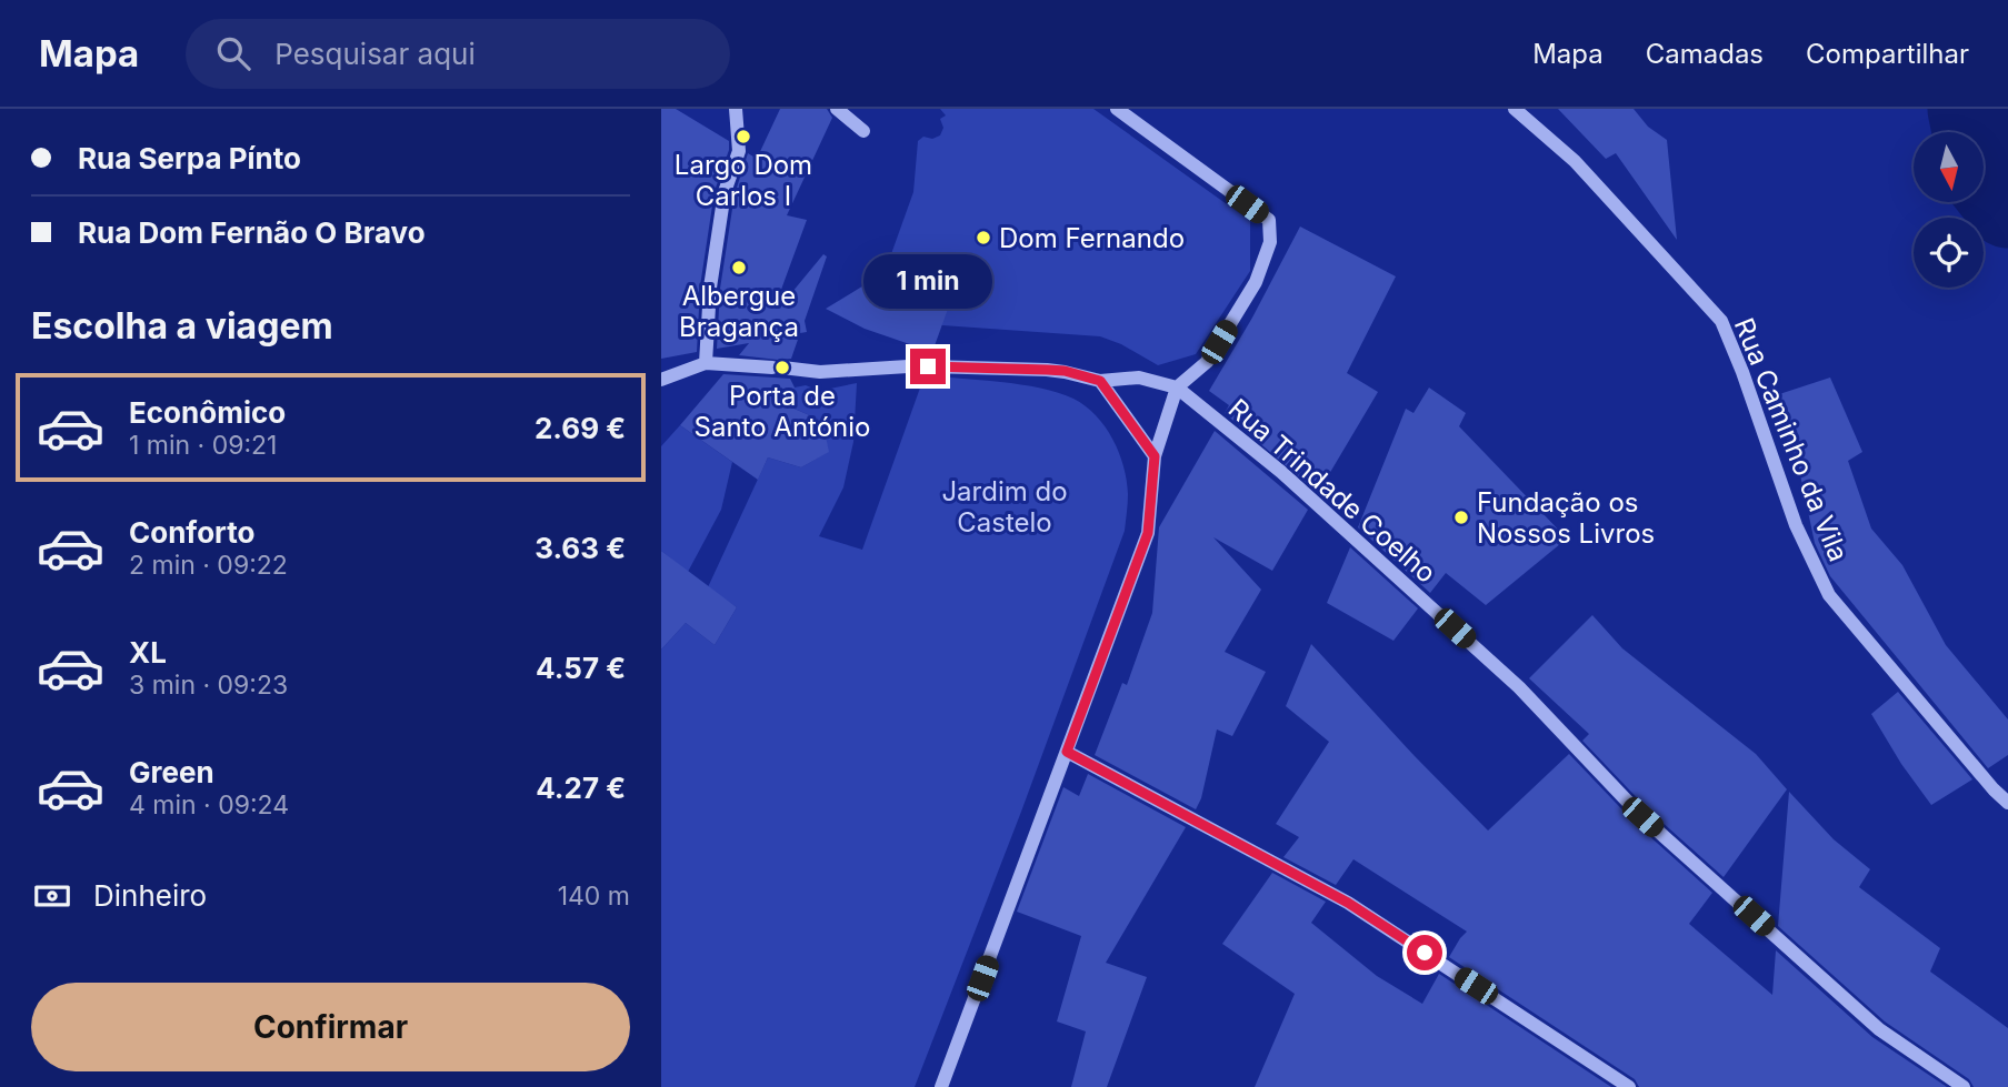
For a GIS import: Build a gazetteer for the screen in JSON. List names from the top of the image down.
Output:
{
  "streets": {
    "street": ["Rua Caminho da Vila", "Rua Trindade Coelho"]
  },
  "parks": ["Jardim do Castelo"],
  "places": [
    "Largo Dom Carlos I",
    "Dom Fernando",
    "Albergue Bragança",
    "Porta de Santo António",
    "Fundação os Nossos Livros"
  ],
  "north": "bottom",
  "page": {
    "header": "Mapa",
    "search": "Pesquisar aqui",
    "nav": ["Mapa", "Camadas", "Compartilhar"],
    "banner": ["Rua Serpa Pínto", "Rua Dom Fernão O Bravo"],
    "bubble": "1 min",
    "heading": "Escolha a viagem",
    "list": [
      {
        "name": "Econômico",
        "note": "1 min · 09:21",
        "value": "2.69 €"
      },
      {
        "name": "Conforto",
        "note": "2 min · 09:22",
        "value": "3.63 €"
      },
      {
        "name": "XL",
        "note": "3 min · 09:23",
        "value": "4.57 €"
      },
      {
        "name": "Green",
        "note": "4 min · 09:24",
        "value": "4.27 €"
      }
    ],
    "pay": ["Dinheiro", "140 m"],
    "buttons": "Confirmar"
  }
}
